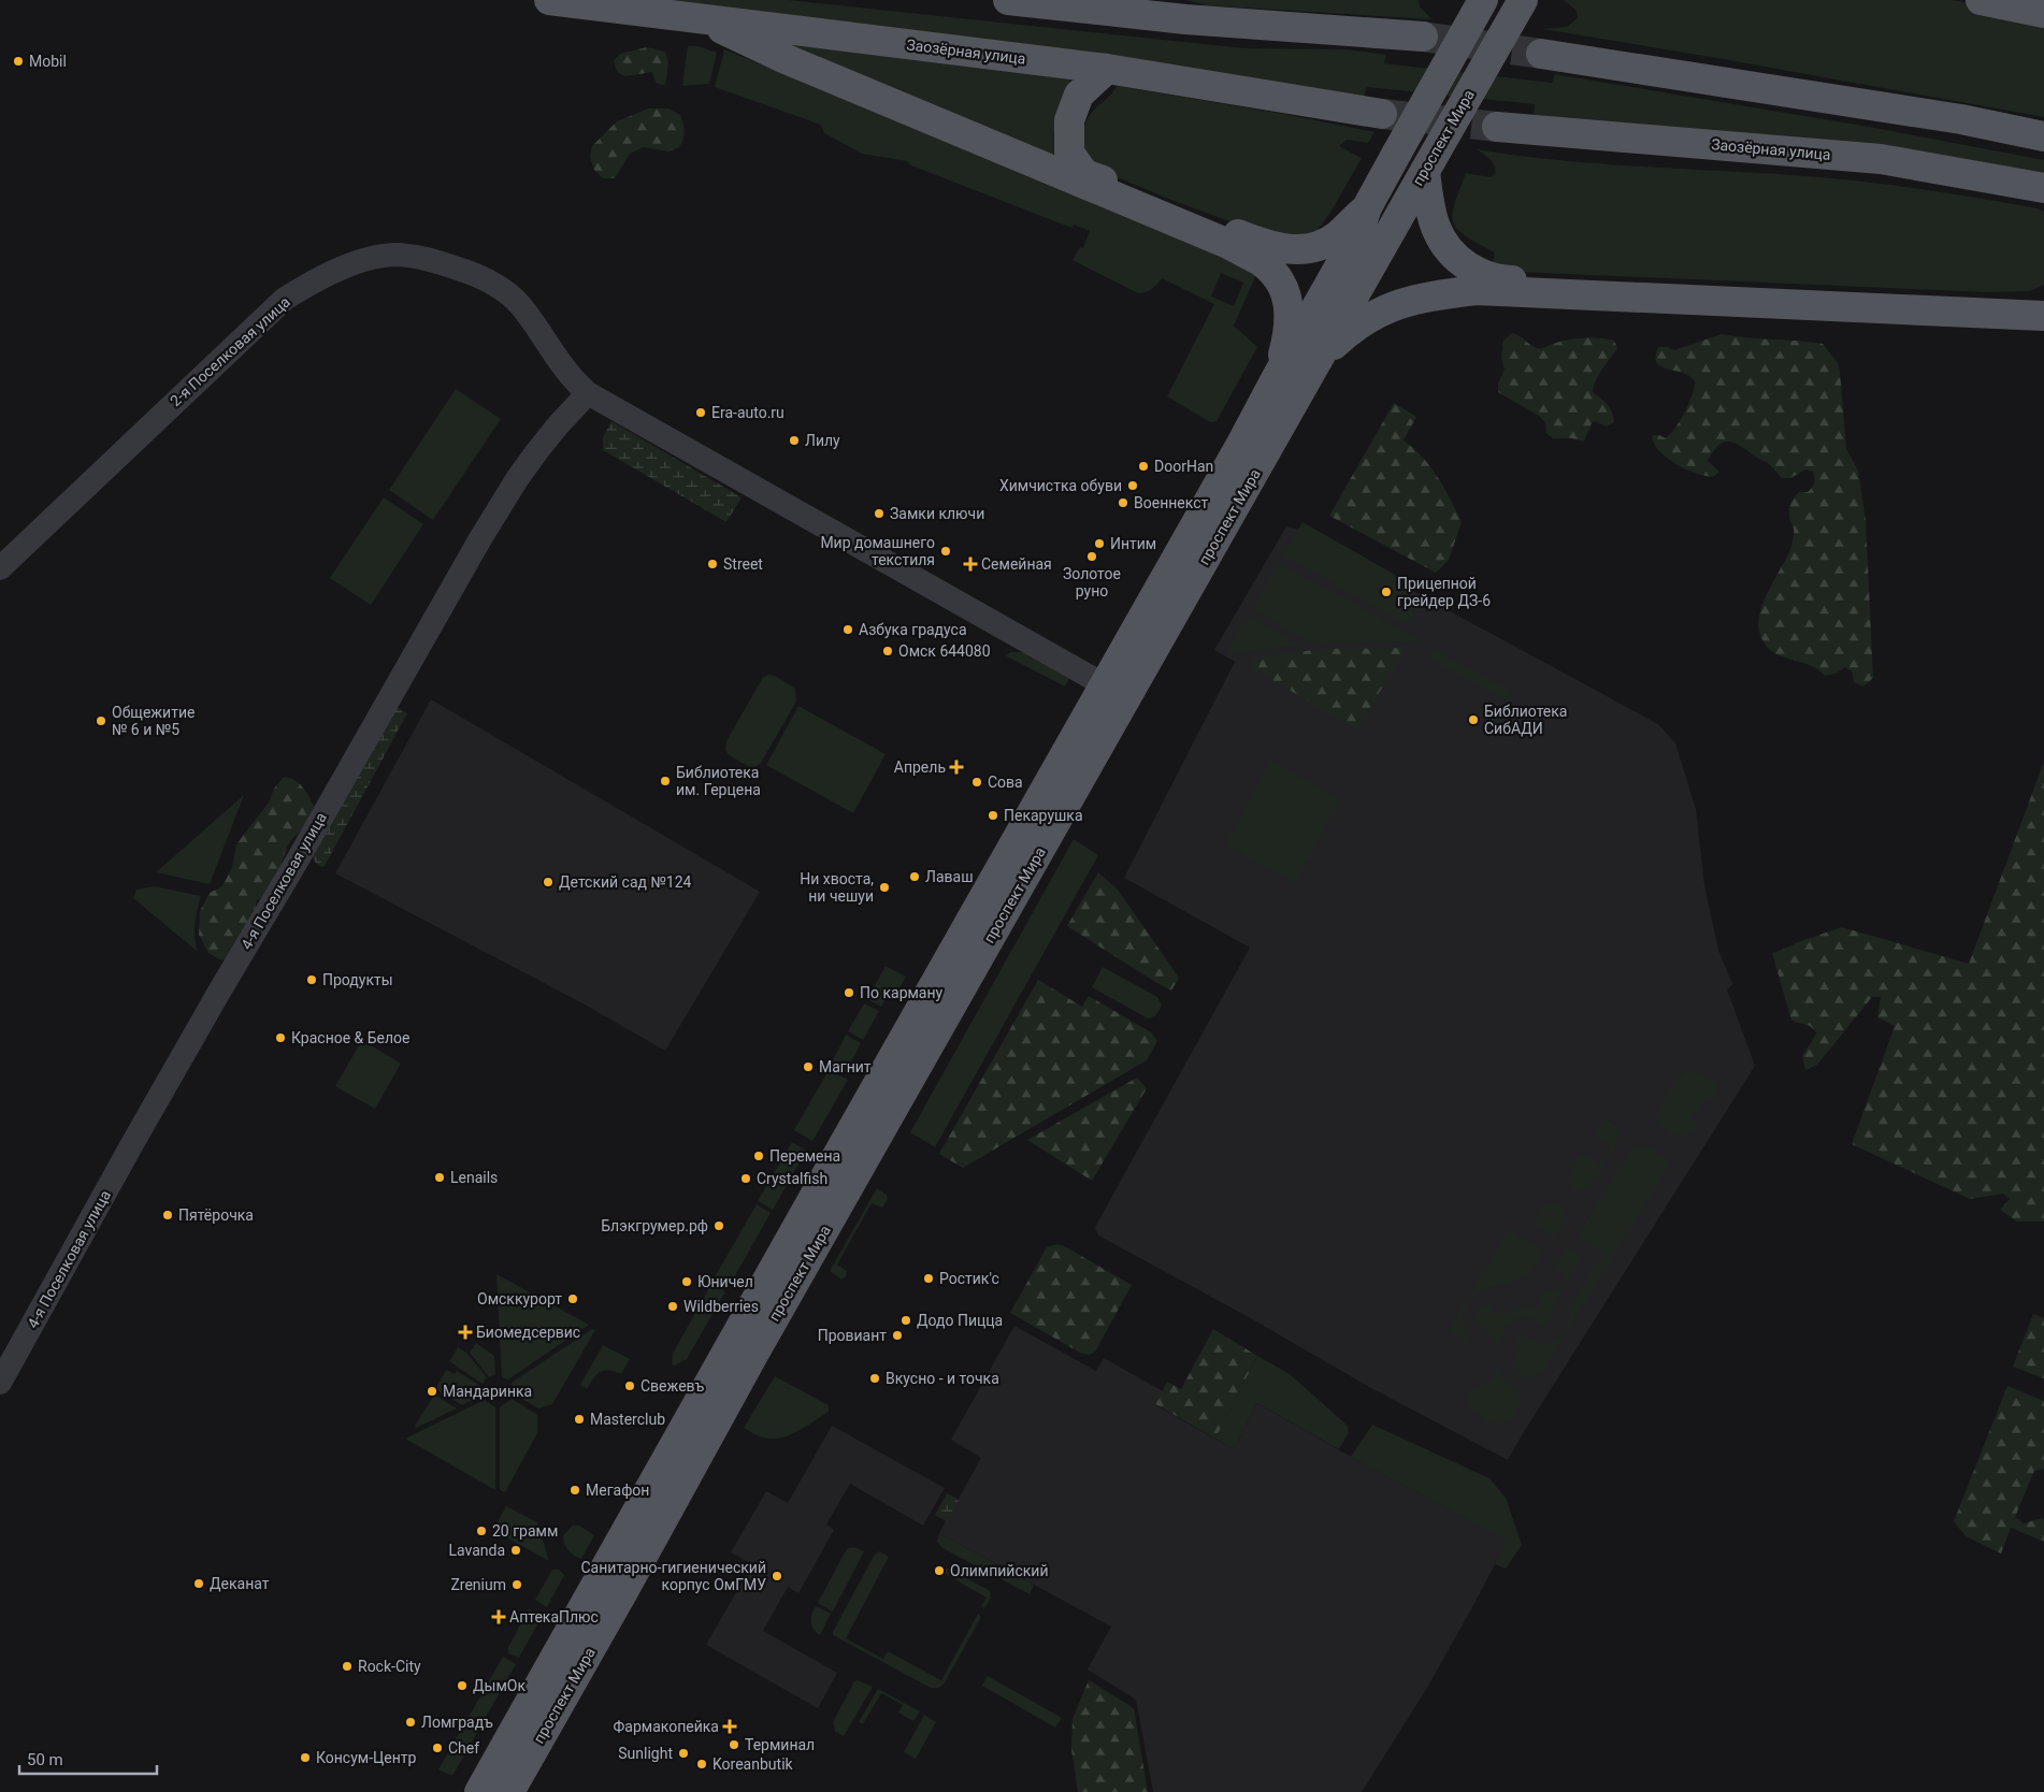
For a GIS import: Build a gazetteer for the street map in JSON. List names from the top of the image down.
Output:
{
  "streets": {
    "main road": ["Заозёрная улица", "проспект Мира"],
    "street": ["2-я Поселковая улица", "4-я Поселковая улица"]
  },
  "crossings": [
    ["проспект Мира", "2-я Поселковая улица"],
    ["2-я Поселковая улица", "4-я Поселковая улица"]
  ],
  "places": {
    "other": [
      "Mobil",
      "Era-auto.ru",
      "Лилу",
      "DoorHan",
      "Химчистка обуви",
      "Военнекст",
      "Замки ключи",
      "Интим",
      "Мир домашнего текстиля",
      "Золотое руно",
      "Street",
      "Прицепной грейдер ДЗ-6",
      "Азбука градуса",
      "Омск 644080",
      "Библиотека СибАДИ",
      "Общежитие № 6 и №5",
      "Библиотека им. Герцена",
      "Сова",
      "Пекарушка",
      "Лаваш",
      "Детский сад №124",
      "Ни хвоста, ни чешуи",
      "Продукты",
      "По карману",
      "Красное & Белое",
      "Магнит",
      "Перемена",
      "Lenails",
      "Crystalfish",
      "Пятёрочка",
      "Блэкгрумер.рф",
      "Ростик'с",
      "Юничел",
      "Омсккурорт",
      "Wildberries",
      "Додо Пицца",
      "Провиант",
      "Вкусно - и точка",
      "Свежевъ",
      "Мандаринка",
      "Masterclub",
      "Мегафон",
      "20 грамм",
      "Lavanda",
      "Олимпийский",
      "Санитарно-гигиенический корпус ОмГМУ",
      "Деканат",
      "Zrenium",
      "Rock-City",
      "ДымОк",
      "Ломградъ",
      "Терминал",
      "Chef",
      "Sunlight",
      "Консум-Центр",
      "Koreanbutik"
    ],
    "health": [
      "Семейная",
      "Апрель",
      "Биомедсервис",
      "АптекаПлюс",
      "Фармакопейка"
    ]
  },
  "scale_bar": "50 m"
}
